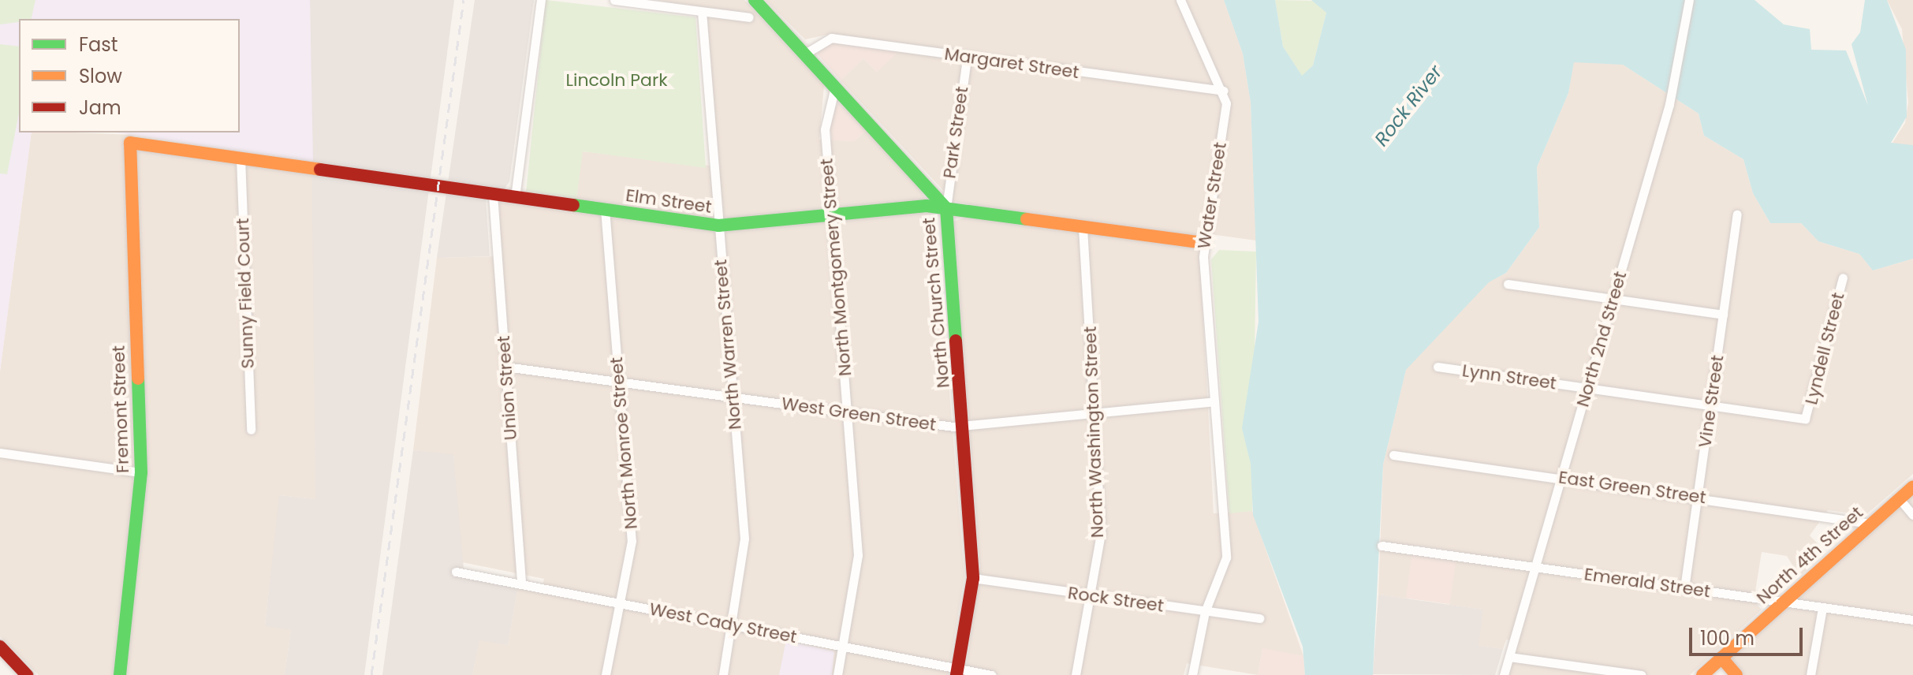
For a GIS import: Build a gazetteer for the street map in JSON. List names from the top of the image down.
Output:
{
  "streets": {
    "street": [
      "Margaret Street",
      "Park Street",
      "Water Street",
      "Elm Street",
      "North Montgomery Street",
      "Sunny Field Court",
      "North Church Street",
      "North 2nd Street",
      "North Warren Street",
      "Lyndell Street",
      "Lynn Street",
      "Union Street",
      "Vine Street",
      "Fremont Street",
      "West Green Street",
      "North Washington Street",
      "North Monroe Street",
      "East Green Street",
      "North 4th Street",
      "Emerald Street",
      "Rock Street",
      "West Cady Street"
    ]
  },
  "crossings": [
    ["Margaret Street", "Park Street"],
    ["Margaret Street", "Water Street"],
    ["Margaret Street", "North Church Street"],
    ["Park Street", "Elm Street"],
    ["Park Street", "North Church Street"],
    ["Water Street", "Elm Street"],
    ["Water Street", "West Green Street"],
    ["Water Street", "Rock Street"],
    ["Elm Street", "North Montgomery Street"],
    ["Elm Street", "Sunny Field Court"],
    ["Elm Street", "North Church Street"],
    ["Elm Street", "North Warren Street"],
    ["Elm Street", "Union Street"],
    ["Elm Street", "Fremont Street"],
    ["Elm Street", "North Washington Street"],
    ["Elm Street", "North Monroe Street"],
    ["North Montgomery Street", "North Church Street"],
    ["North Montgomery Street", "West Green Street"],
    ["North Montgomery Street", "West Cady Street"],
    ["North Church Street", "West Green Street"],
    ["North Church Street", "Rock Street"],
    ["North Church Street", "West Cady Street"],
    ["North 2nd Street", "Lynn Street"],
    ["North 2nd Street", "East Green Street"],
    ["North 2nd Street", "Emerald Street"],
    ["North Warren Street", "West Green Street"],
    ["North Warren Street", "West Cady Street"],
    ["Lyndell Street", "Lynn Street"],
    ["Lynn Street", "Vine Street"],
    ["Union Street", "West Green Street"],
    ["Union Street", "West Cady Street"],
    ["Vine Street", "East Green Street"],
    ["Vine Street", "Emerald Street"],
    ["West Green Street", "North Washington Street"],
    ["West Green Street", "North Monroe Street"],
    ["North Washington Street", "Rock Street"],
    ["North Monroe Street", "West Cady Street"],
    ["East Green Street", "North 4th Street"],
    ["North 4th Street", "Emerald Street"]
  ],
  "water": ["Rock River"],
  "parks": ["Lincoln Park"],
  "legend": ["Fast", "Slow", "Jam"],
  "scale_bar": "100 m"
}
